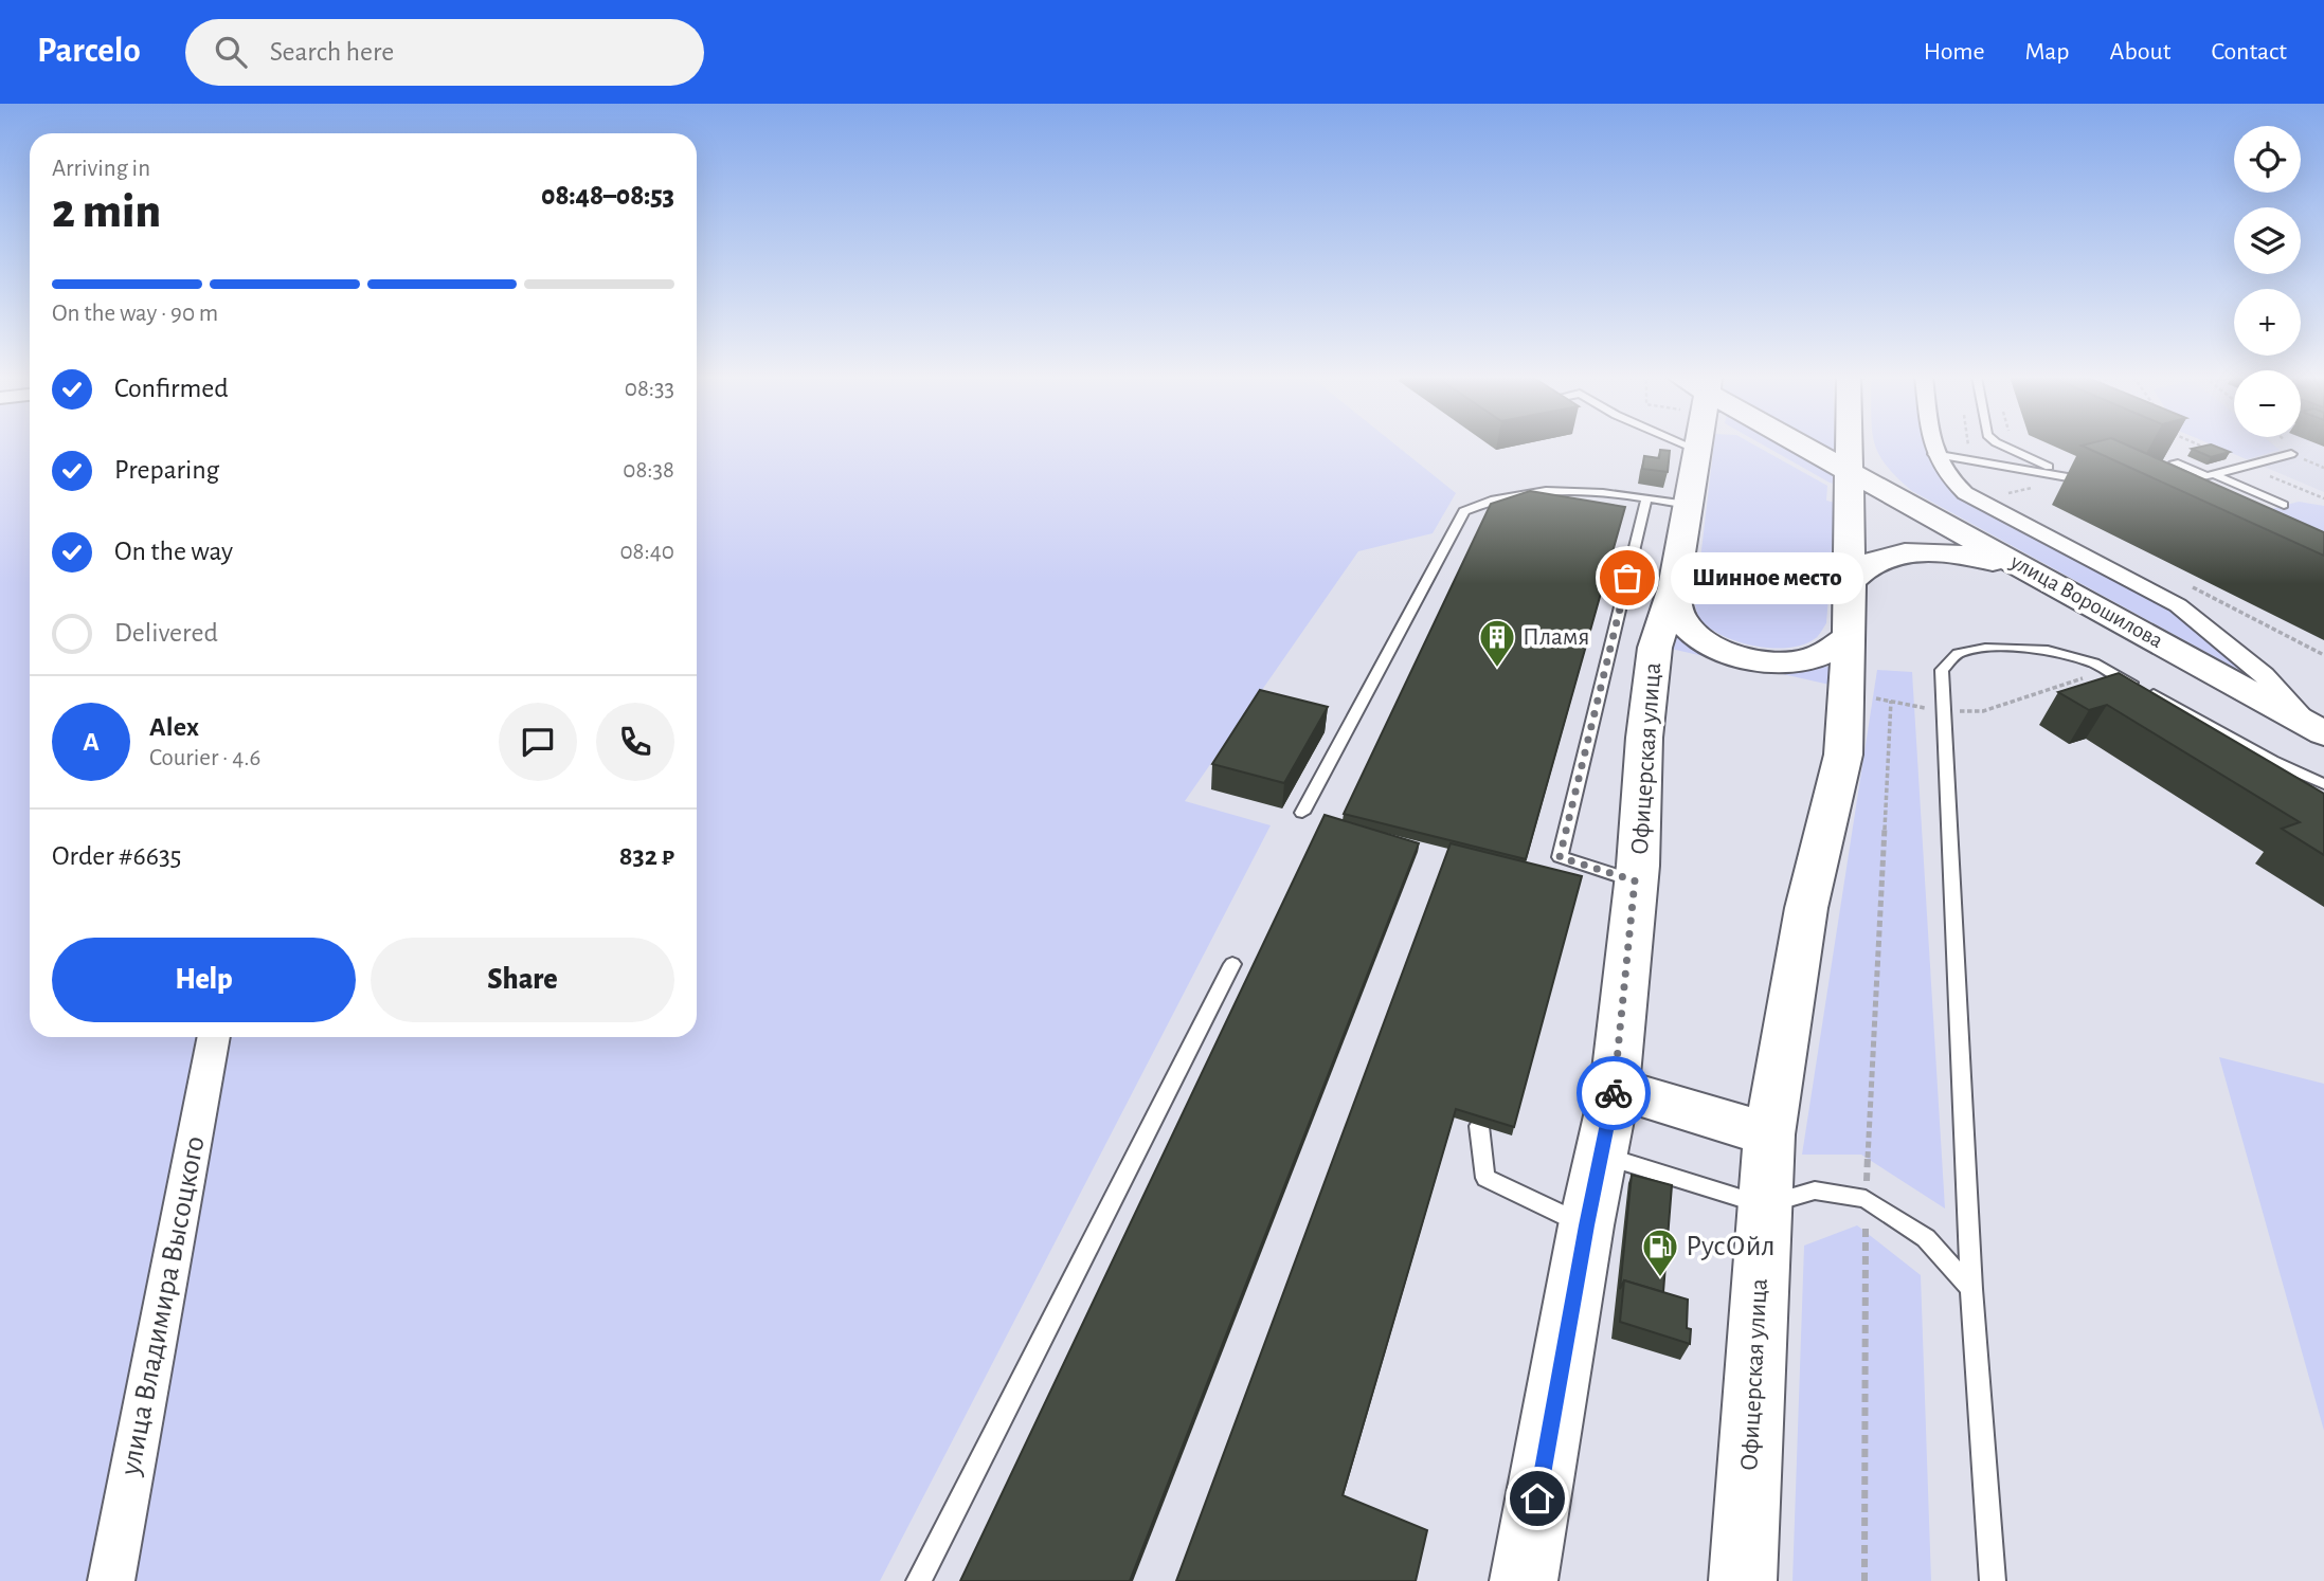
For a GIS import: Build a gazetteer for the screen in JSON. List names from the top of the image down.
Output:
{
  "streets": {
    "main road": ["улица Ворошилова", "Офицерская улица"],
    "street": ["улица Владимира Высоцкого"]
  },
  "crossings": [
    ["улица Ворошилова", "Офицерская улица"]
  ],
  "places": {
    "other": ["Шинное место"],
    "building": ["Пламя"],
    "fuel station": ["РусОйл"]
  },
  "page": {
    "header": "Parcelo",
    "search": "Search here",
    "nav": [
      "Home",
      "Map",
      "About",
      "Contact"
    ],
    "map_buttons": ["+", "−"],
    "heading": ["2 min", "Arriving in", "08:48–08:53"],
    "panel": [
      "Alex",
      "Courier · 4.6",
      "Order #6635",
      "832 ₽"
    ],
    "bar": "On the way · 90 m",
    "list": [
      ["Confirmed", "08:33"],
      ["Preparing", "08:38"],
      ["On the way", "08:40"],
      "Delivered"
    ],
    "bubble": "Шинное место",
    "round": "A",
    "buttons": ["Help", "Share"]
  }
}
